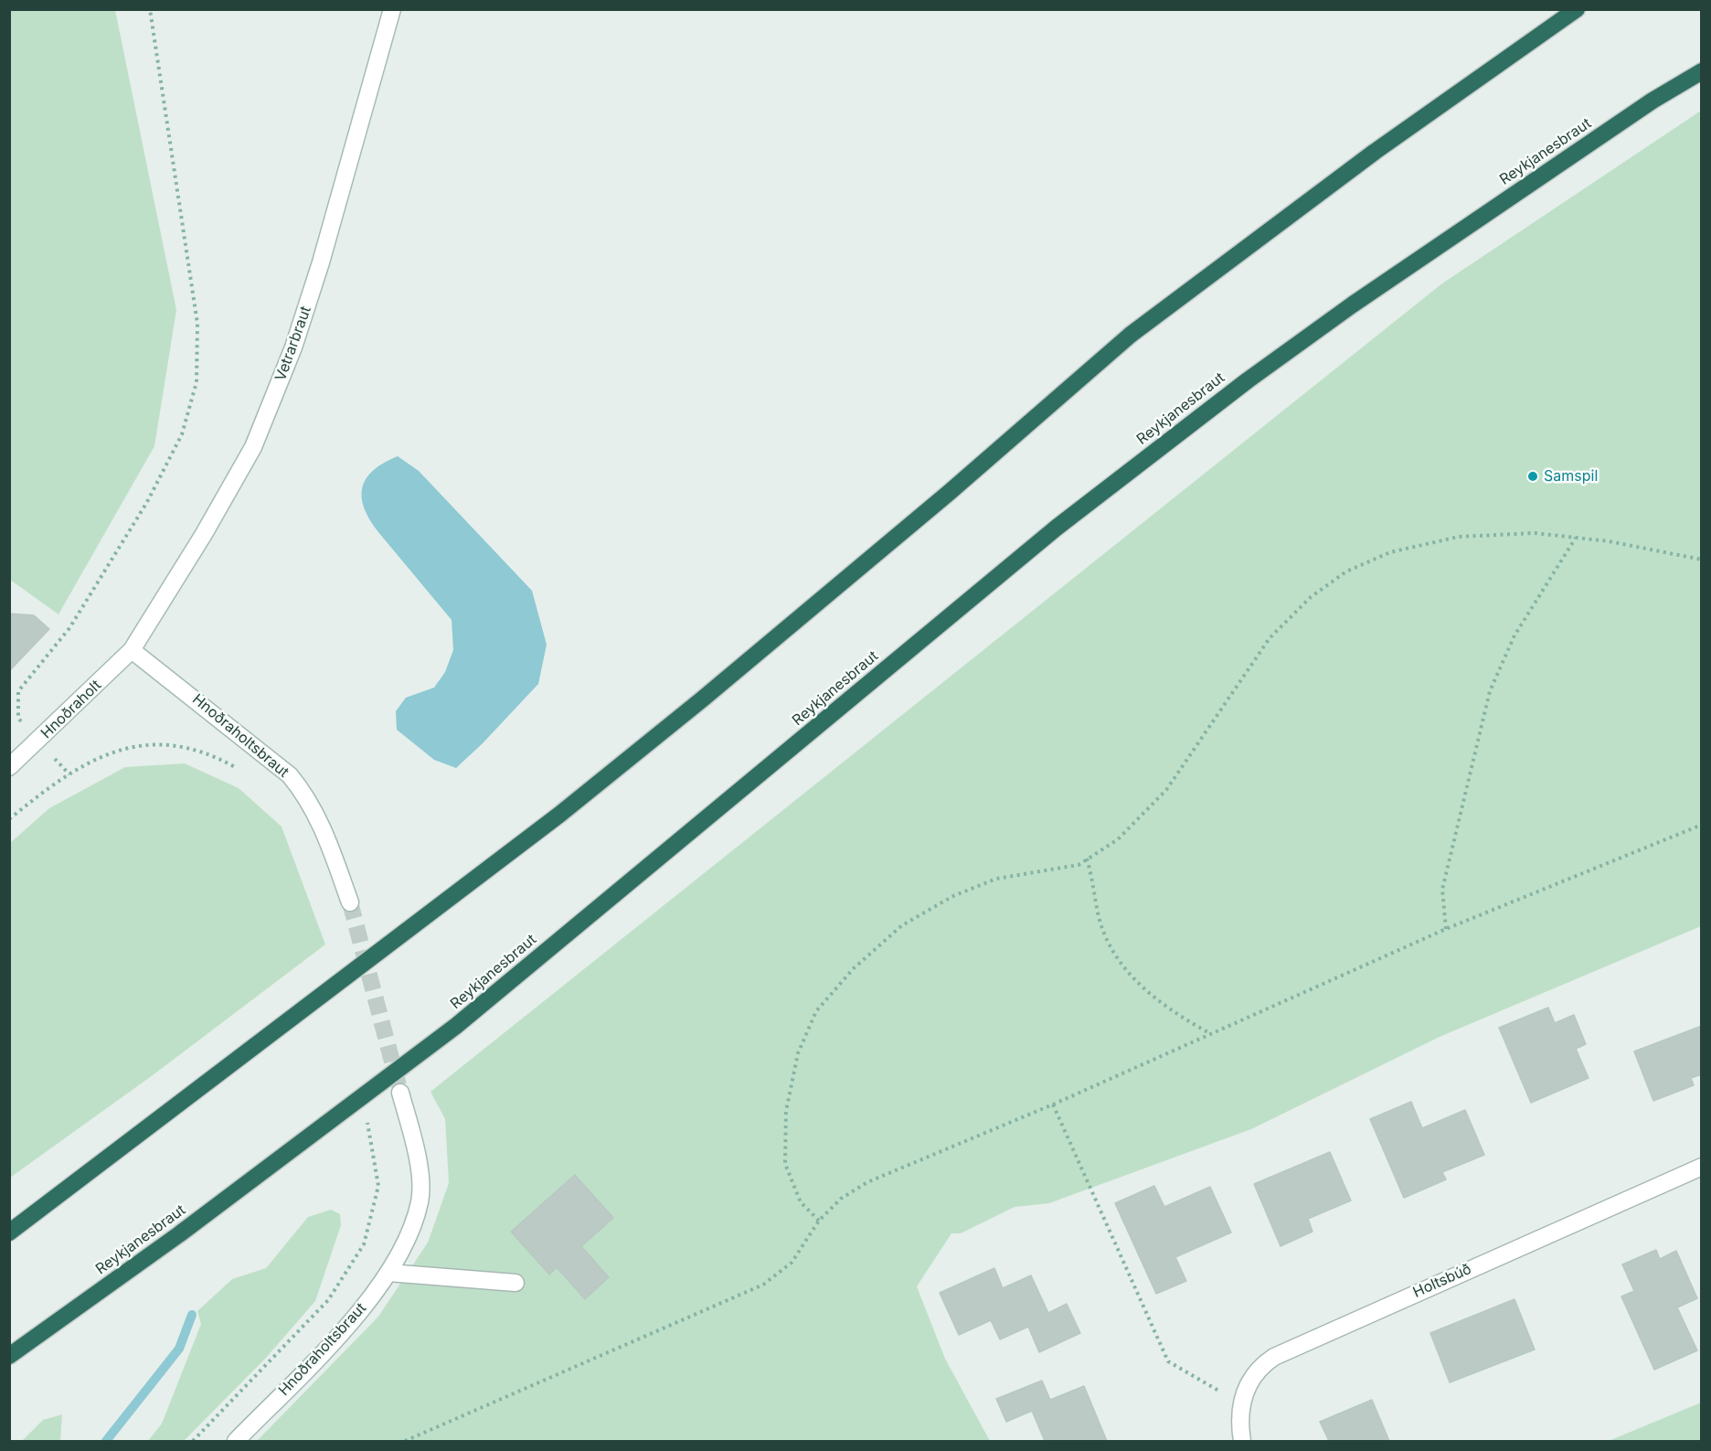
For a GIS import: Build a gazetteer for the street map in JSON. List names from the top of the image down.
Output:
{
  "streets": {
    "highway": ["Reykjanesbraut"],
    "street": [
      "Vetrarbraut",
      "Hnoðraholt",
      "Hnoðraholtsbraut",
      "Holtsbúð"
    ]
  },
  "crossings": [
    ["Vetrarbraut", "Hnoðraholt"],
    ["Vetrarbraut", "Hnoðraholtsbraut"],
    ["Hnoðraholt", "Hnoðraholtsbraut"]
  ],
  "places": ["Samspil"]
}
